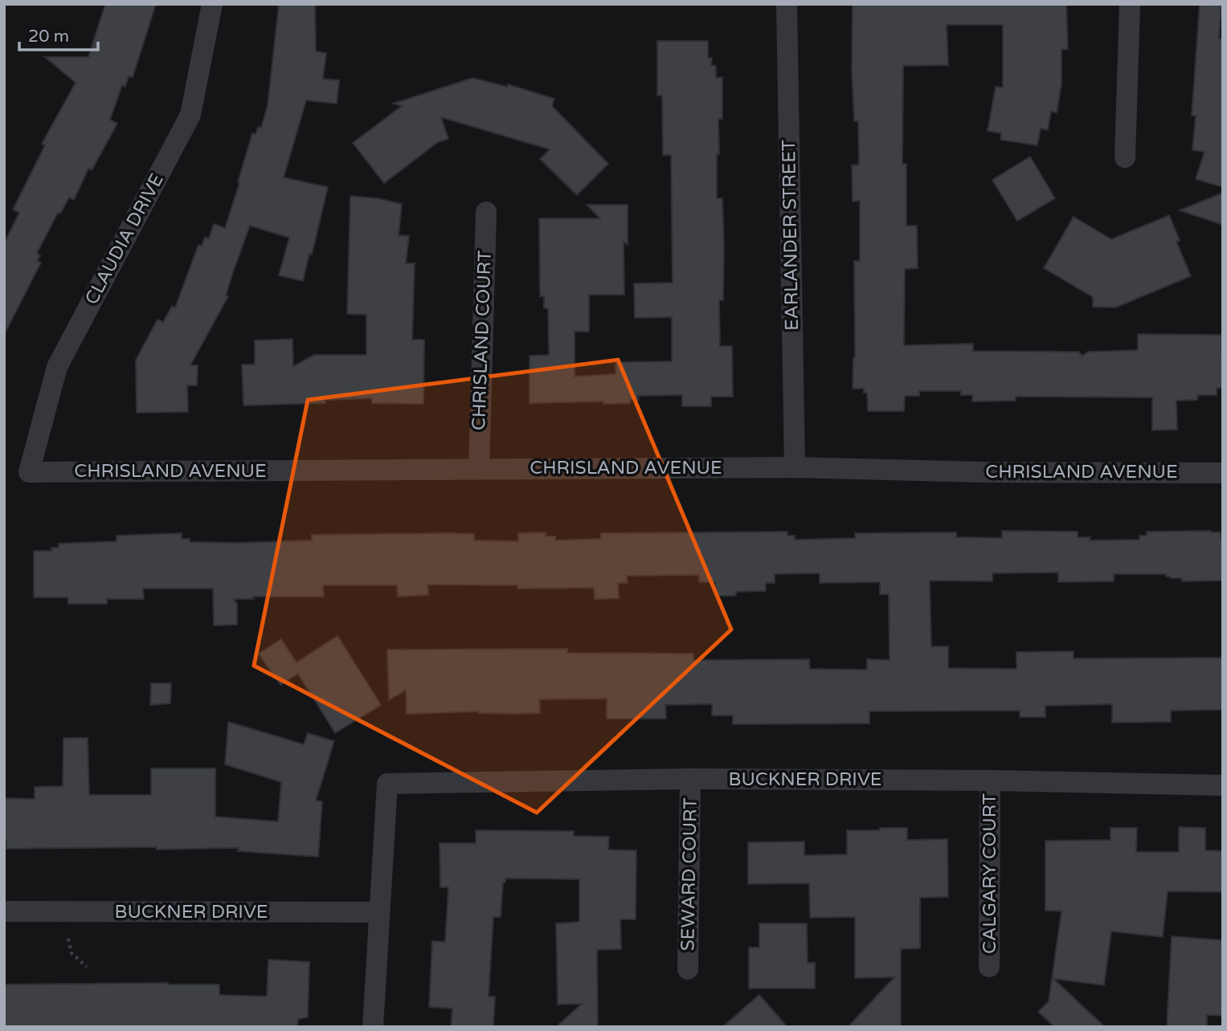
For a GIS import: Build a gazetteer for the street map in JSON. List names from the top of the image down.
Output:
{
  "streets": {
    "street": [
      "EARLANDER STREET",
      "CLAUDIA DRIVE",
      "CHRISLAND COURT",
      "CHRISLAND AVENUE",
      "BUCKNER DRIVE",
      "CALGARY COURT",
      "SEWARD COURT"
    ]
  },
  "crossings": [
    ["EARLANDER STREET", "CHRISLAND AVENUE"],
    ["CLAUDIA DRIVE", "CHRISLAND AVENUE"],
    ["CHRISLAND COURT", "CHRISLAND AVENUE"],
    ["BUCKNER DRIVE", "CALGARY COURT"],
    ["BUCKNER DRIVE", "SEWARD COURT"]
  ],
  "scale_bar": "20 m"
}
